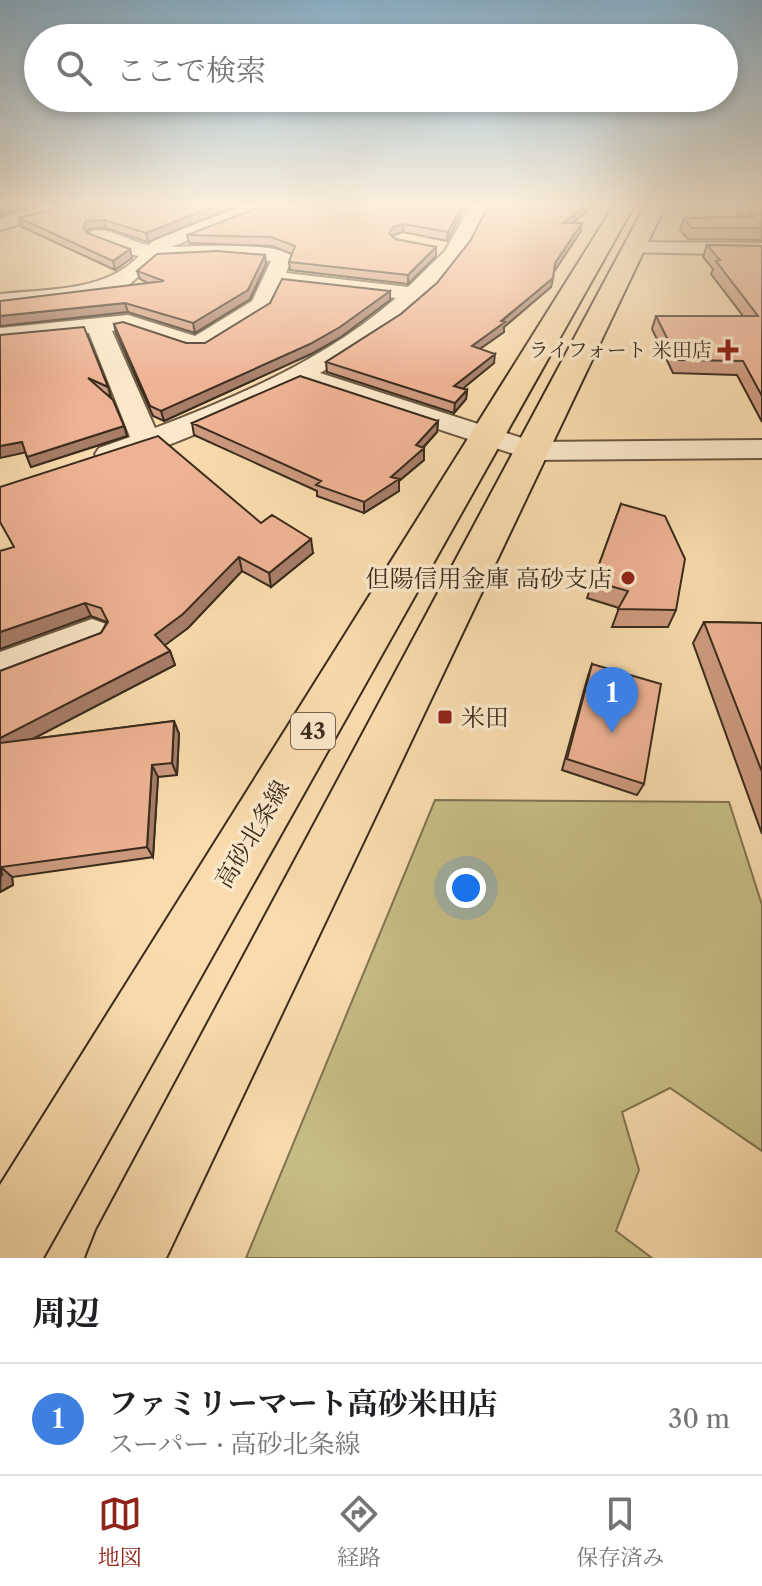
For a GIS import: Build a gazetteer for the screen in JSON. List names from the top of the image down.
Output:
{
  "streets": {
    "main road": ["43", "高砂北条線"]
  },
  "places": {
    "health": ["ライフォート 米田店"],
    "other": ["但陽信用金庫 高砂支店"],
    "transit": ["米田"]
  },
  "page": {
    "search": "ここで検索",
    "pins": "1",
    "heading": "周辺",
    "list": [
      {
        "mark": "1",
        "name": "ファミリーマート高砂米田店",
        "note": "スーパー · 高砂北条線",
        "value": "30 m"
      }
    ],
    "nav": ["地図", "経路", "保存済み"]
  }
}
